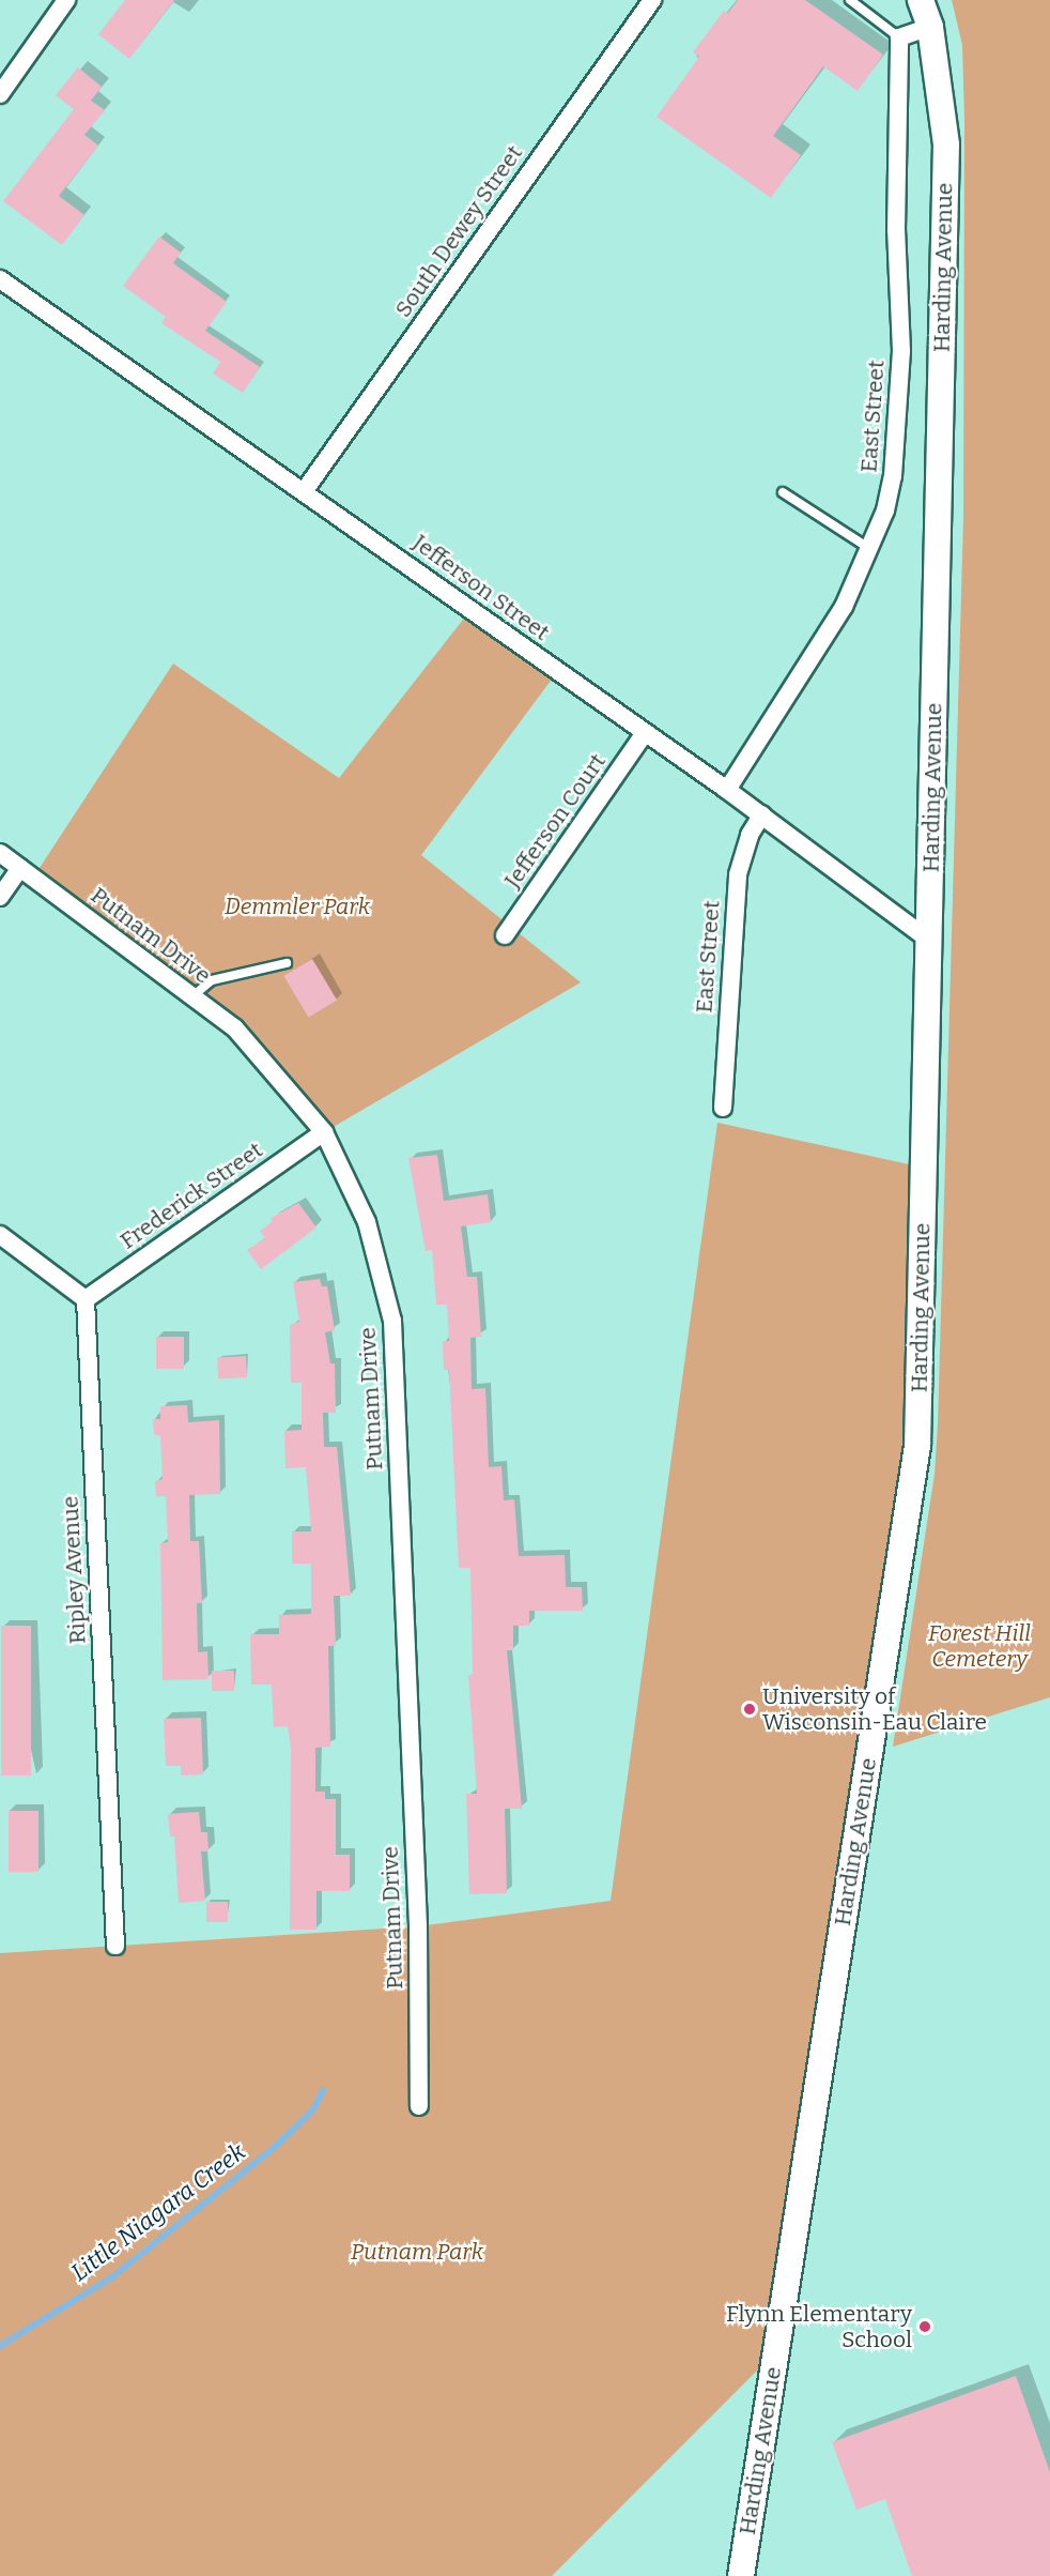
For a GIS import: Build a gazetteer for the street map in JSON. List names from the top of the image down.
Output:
{
  "streets": {
    "main road": ["Harding Avenue"],
    "street": [
      "South Dewey Street",
      "East Street",
      "Jefferson Street",
      "Jefferson Court",
      "Putnam Drive",
      "Frederick Street",
      "Ripley Avenue"
    ]
  },
  "crossings": [
    ["South Dewey Street", "Jefferson Street"],
    ["Harding Avenue", "Jefferson Street"],
    ["East Street", "Jefferson Street"],
    ["Jefferson Street", "Jefferson Court"],
    ["Putnam Drive", "Frederick Street"],
    ["Frederick Street", "Ripley Avenue"]
  ],
  "water": ["Little Niagara Creek"],
  "parks": ["Demmler Park", "Forest Hill Cemetery", "Putnam Park"],
  "places": ["University of Wisconsin-Eau Claire", "Flynn Elementary School"]
}
